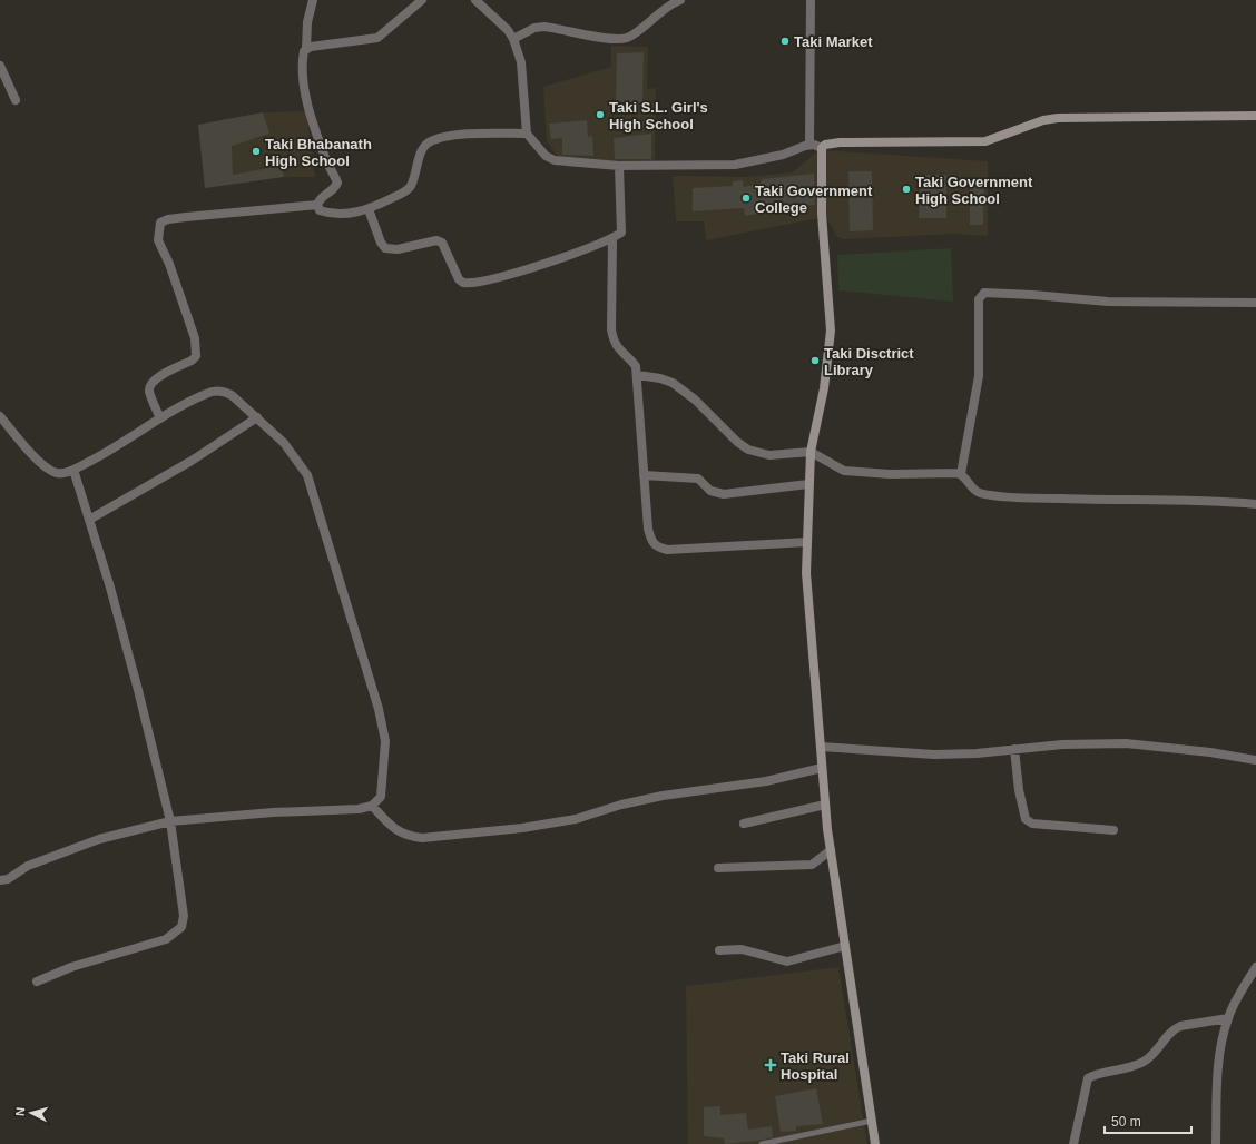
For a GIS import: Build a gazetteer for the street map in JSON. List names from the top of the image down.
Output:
{
  "places": {
    "other": [
      "Taki Market",
      "Taki S.L. Girl's High School",
      "Taki Bhabanath High School",
      "Taki Government High School",
      "Taki Government College",
      "Taki Disctrict Library"
    ],
    "health": ["Taki Rural Hospital"]
  },
  "scale_bar": "50 m",
  "north": "left"
}
